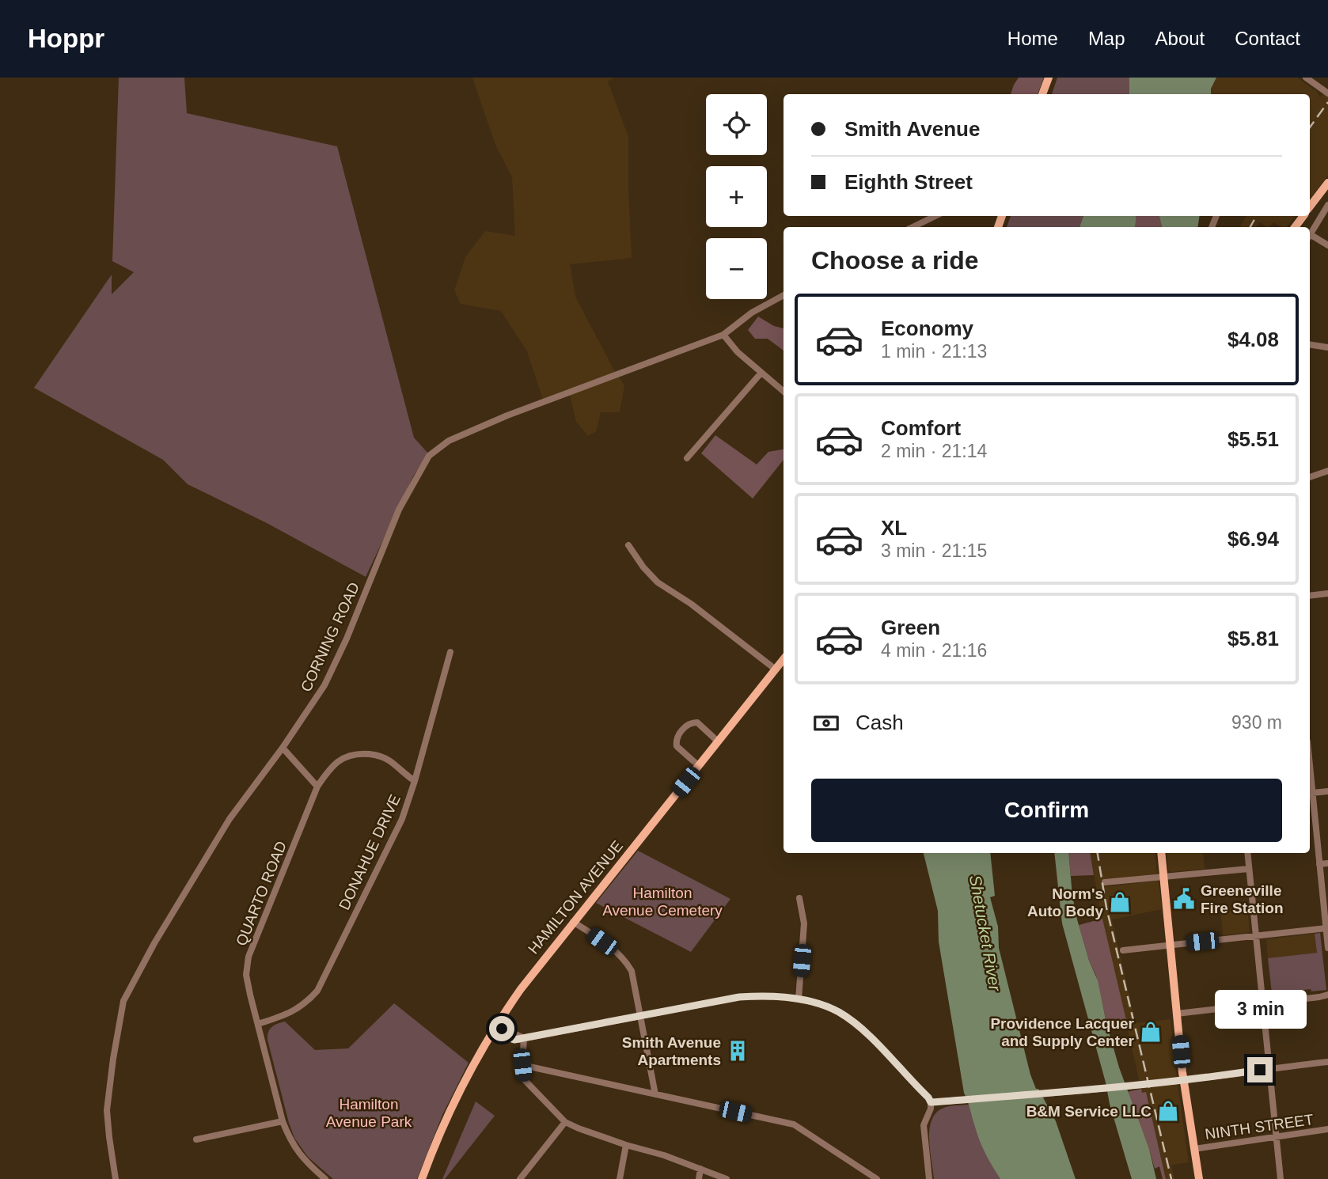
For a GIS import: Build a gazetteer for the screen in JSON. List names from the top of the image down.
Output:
{
  "streets": {
    "main road": ["HAMILTON AVENUE"],
    "street": [
      "CORNING ROAD",
      "DONAHUE DRIVE",
      "QUARTO ROAD",
      "NINTH STREET"
    ]
  },
  "crossings": [
    ["DONAHUE DRIVE", "QUARTO ROAD"]
  ],
  "water": ["Shetucket River"],
  "parks": ["Hamilton Avenue Cemetery", "Hamilton Avenue Park"],
  "places": {
    "public building": ["Greeneville Fire Station"],
    "shop": ["Norm's Auto Body", "Providence Lacquer and Supply Center", "B&M Service LLC"],
    "building": ["Smith Avenue Apartments"]
  },
  "page": {
    "header": "Hoppr",
    "nav": [
      "Home",
      "Map",
      "About",
      "Contact"
    ],
    "map_buttons": ["+", "−"],
    "banner": ["Smith Avenue", "Eighth Street"],
    "heading": "Choose a ride",
    "list": [
      {
        "name": "Economy",
        "note": "1 min · 21:13",
        "value": "$4.08"
      },
      {
        "name": "Comfort",
        "note": "2 min · 21:14",
        "value": "$5.51"
      },
      {
        "name": "XL",
        "note": "3 min · 21:15",
        "value": "$6.94"
      },
      {
        "name": "Green",
        "note": "4 min · 21:16",
        "value": "$5.81"
      }
    ],
    "pay": ["Cash", "930 m"],
    "buttons": "Confirm",
    "bubble": "3 min"
  }
}
